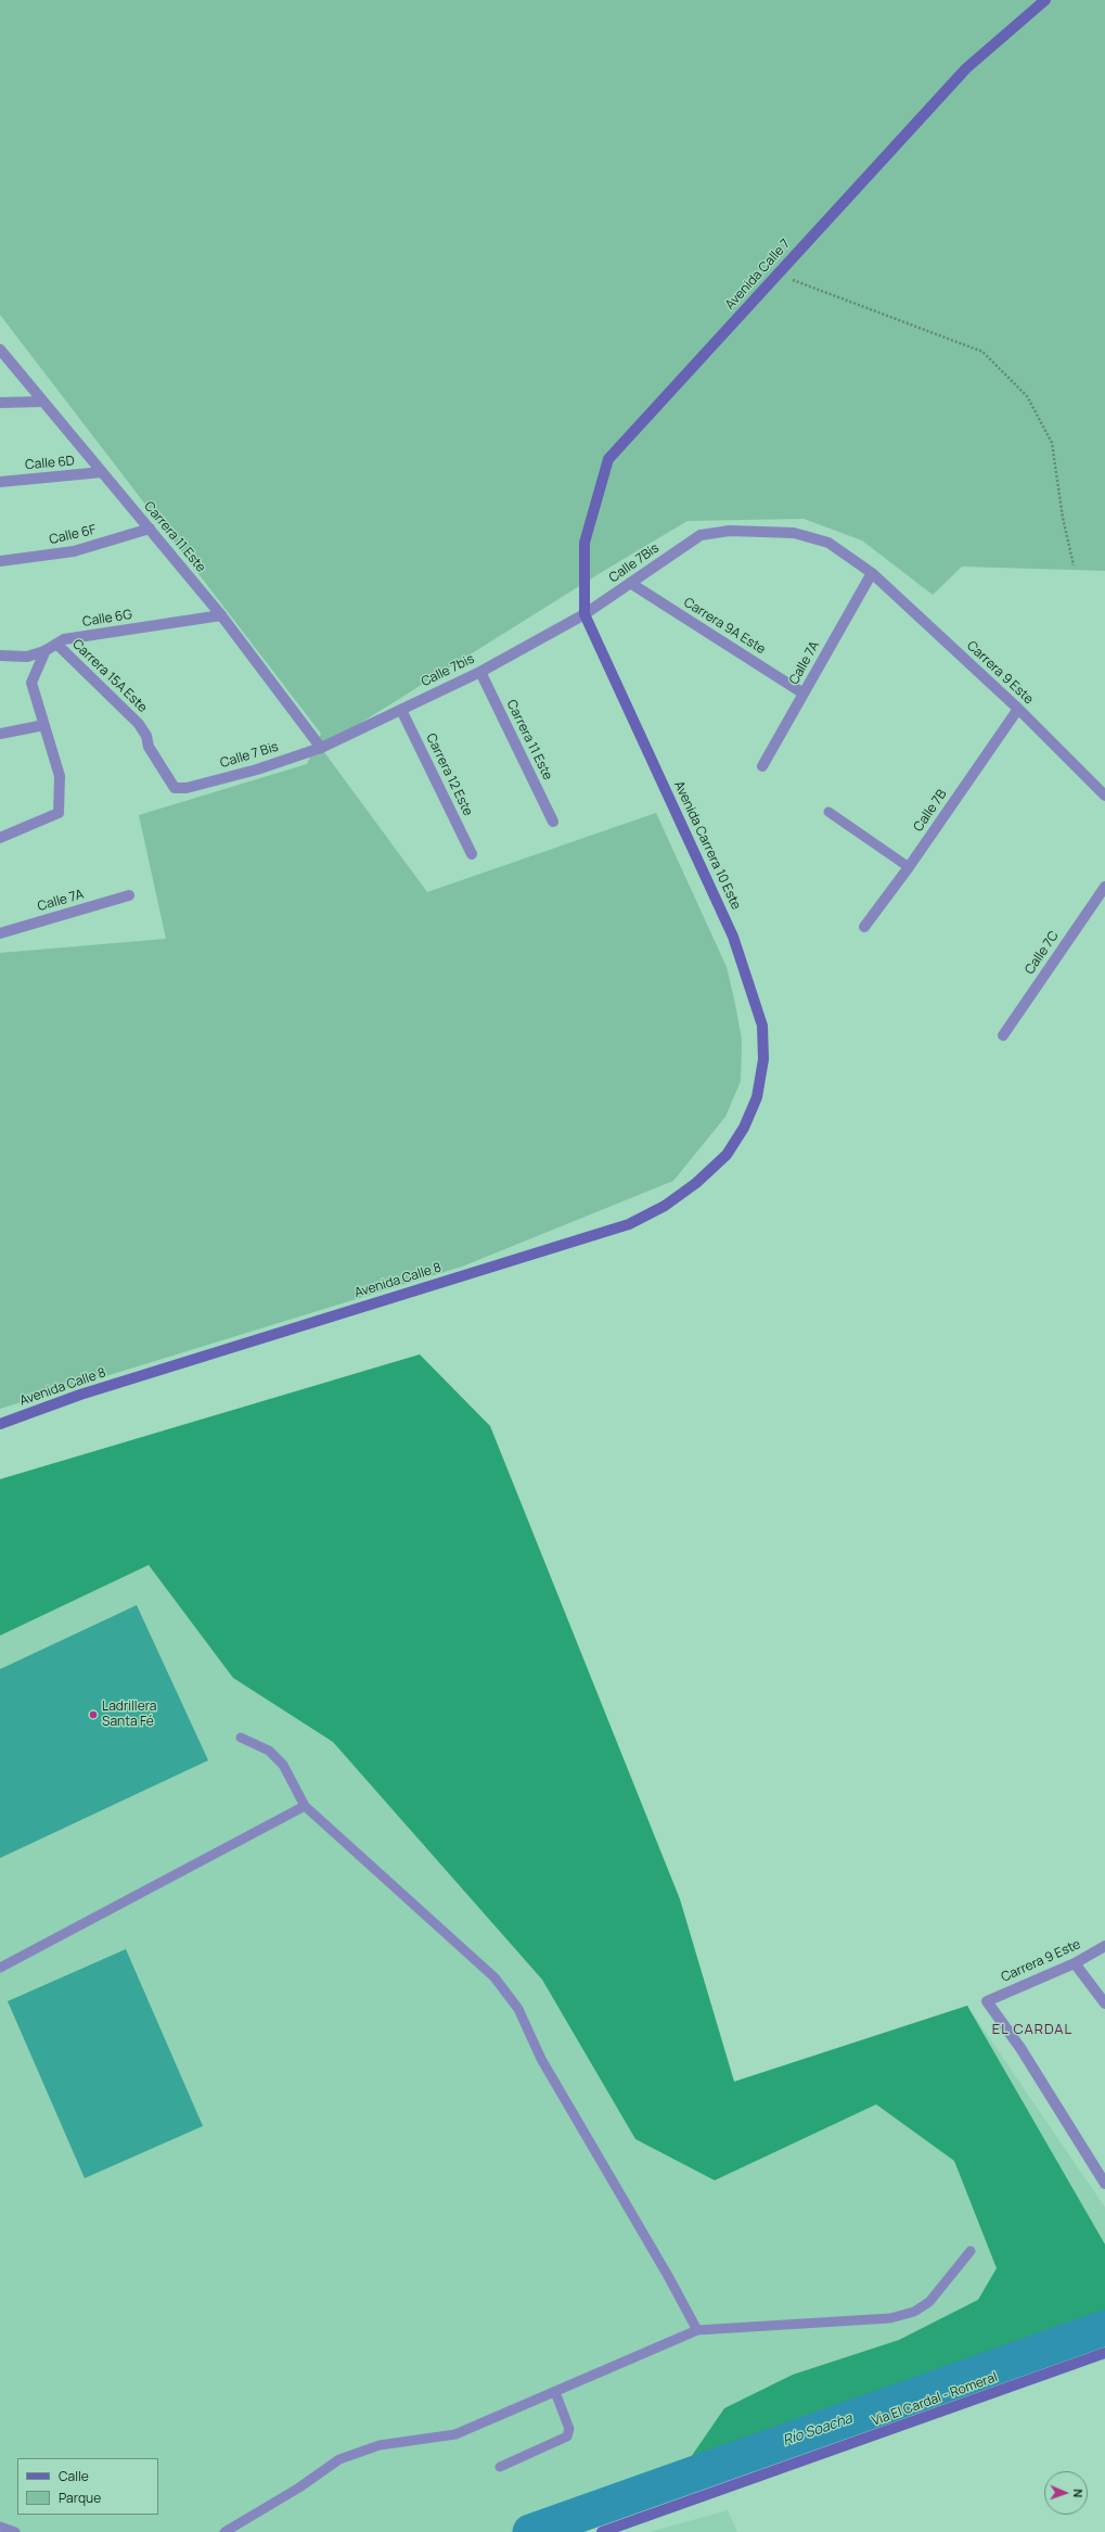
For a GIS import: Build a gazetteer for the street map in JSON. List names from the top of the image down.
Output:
{
  "streets": {
    "main road": [
      "Avenida Calle 7",
      "Avenida Carrera 10 Este",
      "Avenida Calle 8",
      "Vía El Cardal - Romeral"
    ],
    "street": [
      "Calle 6D",
      "Calle 6F",
      "Carrera 11 Este",
      "Calle 7Bis",
      "Calle 6G",
      "Carrera 9A Este",
      "Calle 7A",
      "Calle 7bis",
      "Carrera 9 Este",
      "Carrera 15A Este",
      "Calle 7 Bis",
      "Carrera 12 Este",
      "Calle 7B",
      "Calle 7C"
    ]
  },
  "crossings": [
    ["Avenida Calle 7", "Calle 7Bis"],
    ["Avenida Calle 7", "Calle 7bis"],
    ["Avenida Calle 7", "Avenida Carrera 10 Este"],
    ["Calle 6D", "Carrera 11 Este"],
    ["Calle 6F", "Carrera 11 Este"],
    ["Carrera 11 Este", "Calle 6G"],
    ["Carrera 11 Este", "Calle 7bis"],
    ["Carrera 11 Este", "Calle 7 Bis"],
    ["Calle 7Bis", "Carrera 9A Este"],
    ["Calle 7Bis", "Calle 7bis"],
    ["Calle 7Bis", "Carrera 9 Este"],
    ["Calle 7Bis", "Avenida Carrera 10 Este"],
    ["Calle 6G", "Carrera 15A Este"],
    ["Carrera 9A Este", "Calle 7A"],
    ["Calle 7A", "Carrera 9 Este"],
    ["Calle 7bis", "Calle 7 Bis"],
    ["Calle 7bis", "Carrera 12 Este"],
    ["Calle 7bis", "Avenida Carrera 10 Este"],
    ["Carrera 9 Este", "Calle 7B"],
    ["Carrera 15A Este", "Calle 7 Bis"],
    ["Avenida Carrera 10 Este", "Avenida Calle 8"]
  ],
  "districts": ["EL CARDAL"],
  "water": ["Río Soacha"],
  "places": ["Ladrillera Santa Fé"],
  "legend": ["Calle", "Parque"],
  "north": "right"
}
